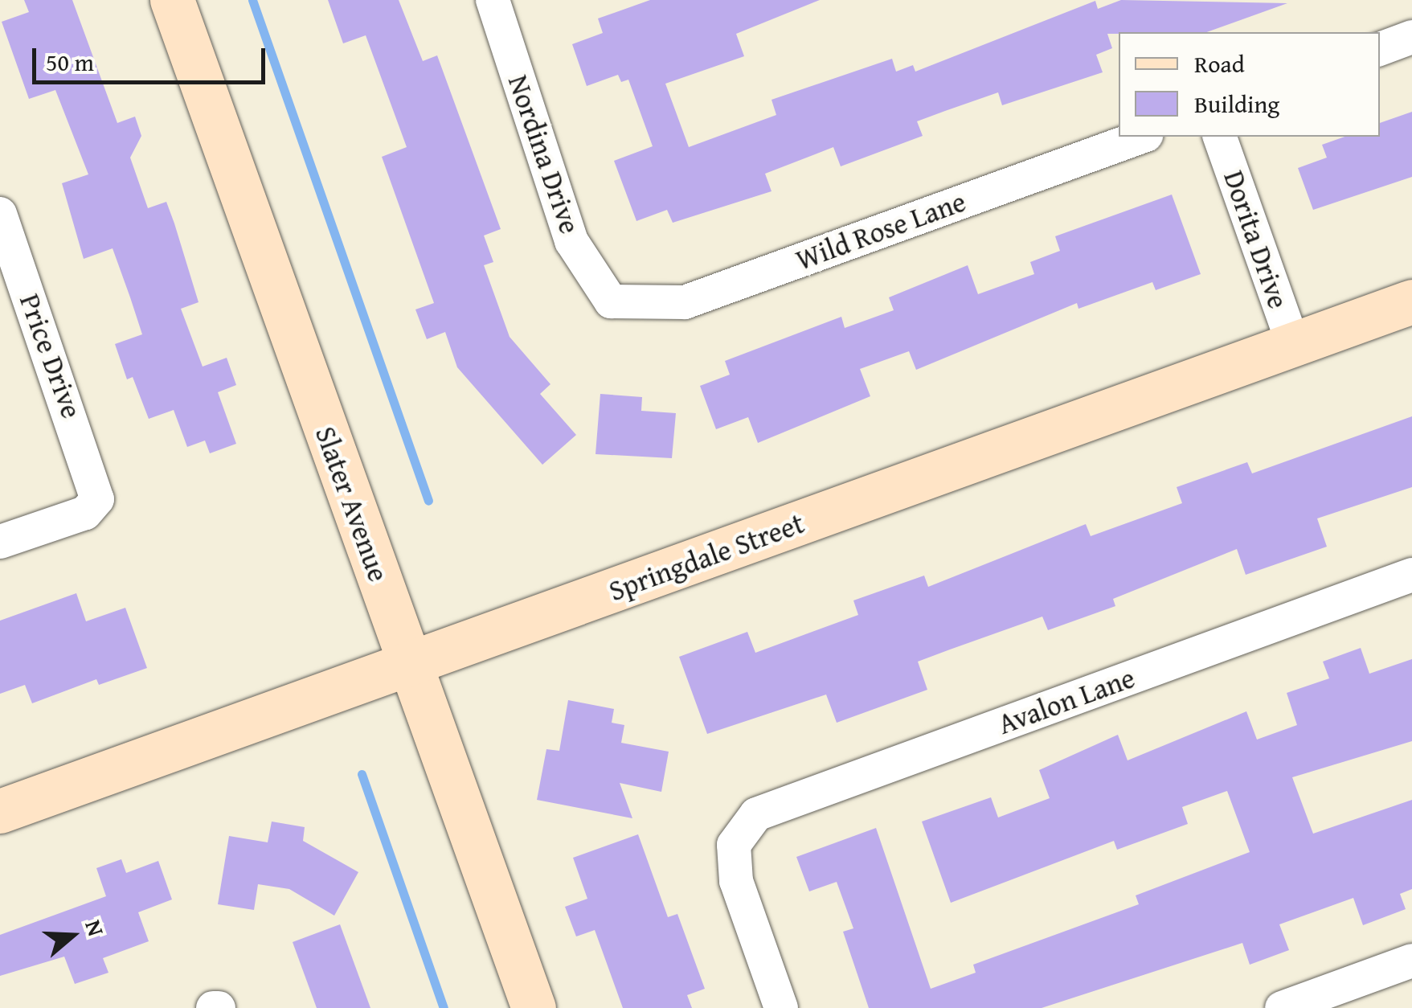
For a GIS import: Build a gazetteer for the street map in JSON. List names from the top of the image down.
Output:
{
  "streets": {
    "street": [
      "Nordina Drive",
      "Wild Rose Lane",
      "Dorita Drive",
      "Price Drive",
      "Slater Avenue",
      "Springdale Street",
      "Avalon Lane"
    ]
  },
  "crossings": [
    ["Nordina Drive", "Wild Rose Lane"],
    ["Dorita Drive", "Springdale Street"],
    ["Slater Avenue", "Springdale Street"]
  ],
  "legend": ["Road", "Building"],
  "scale_bar": "50 m",
  "north": "right"
}
